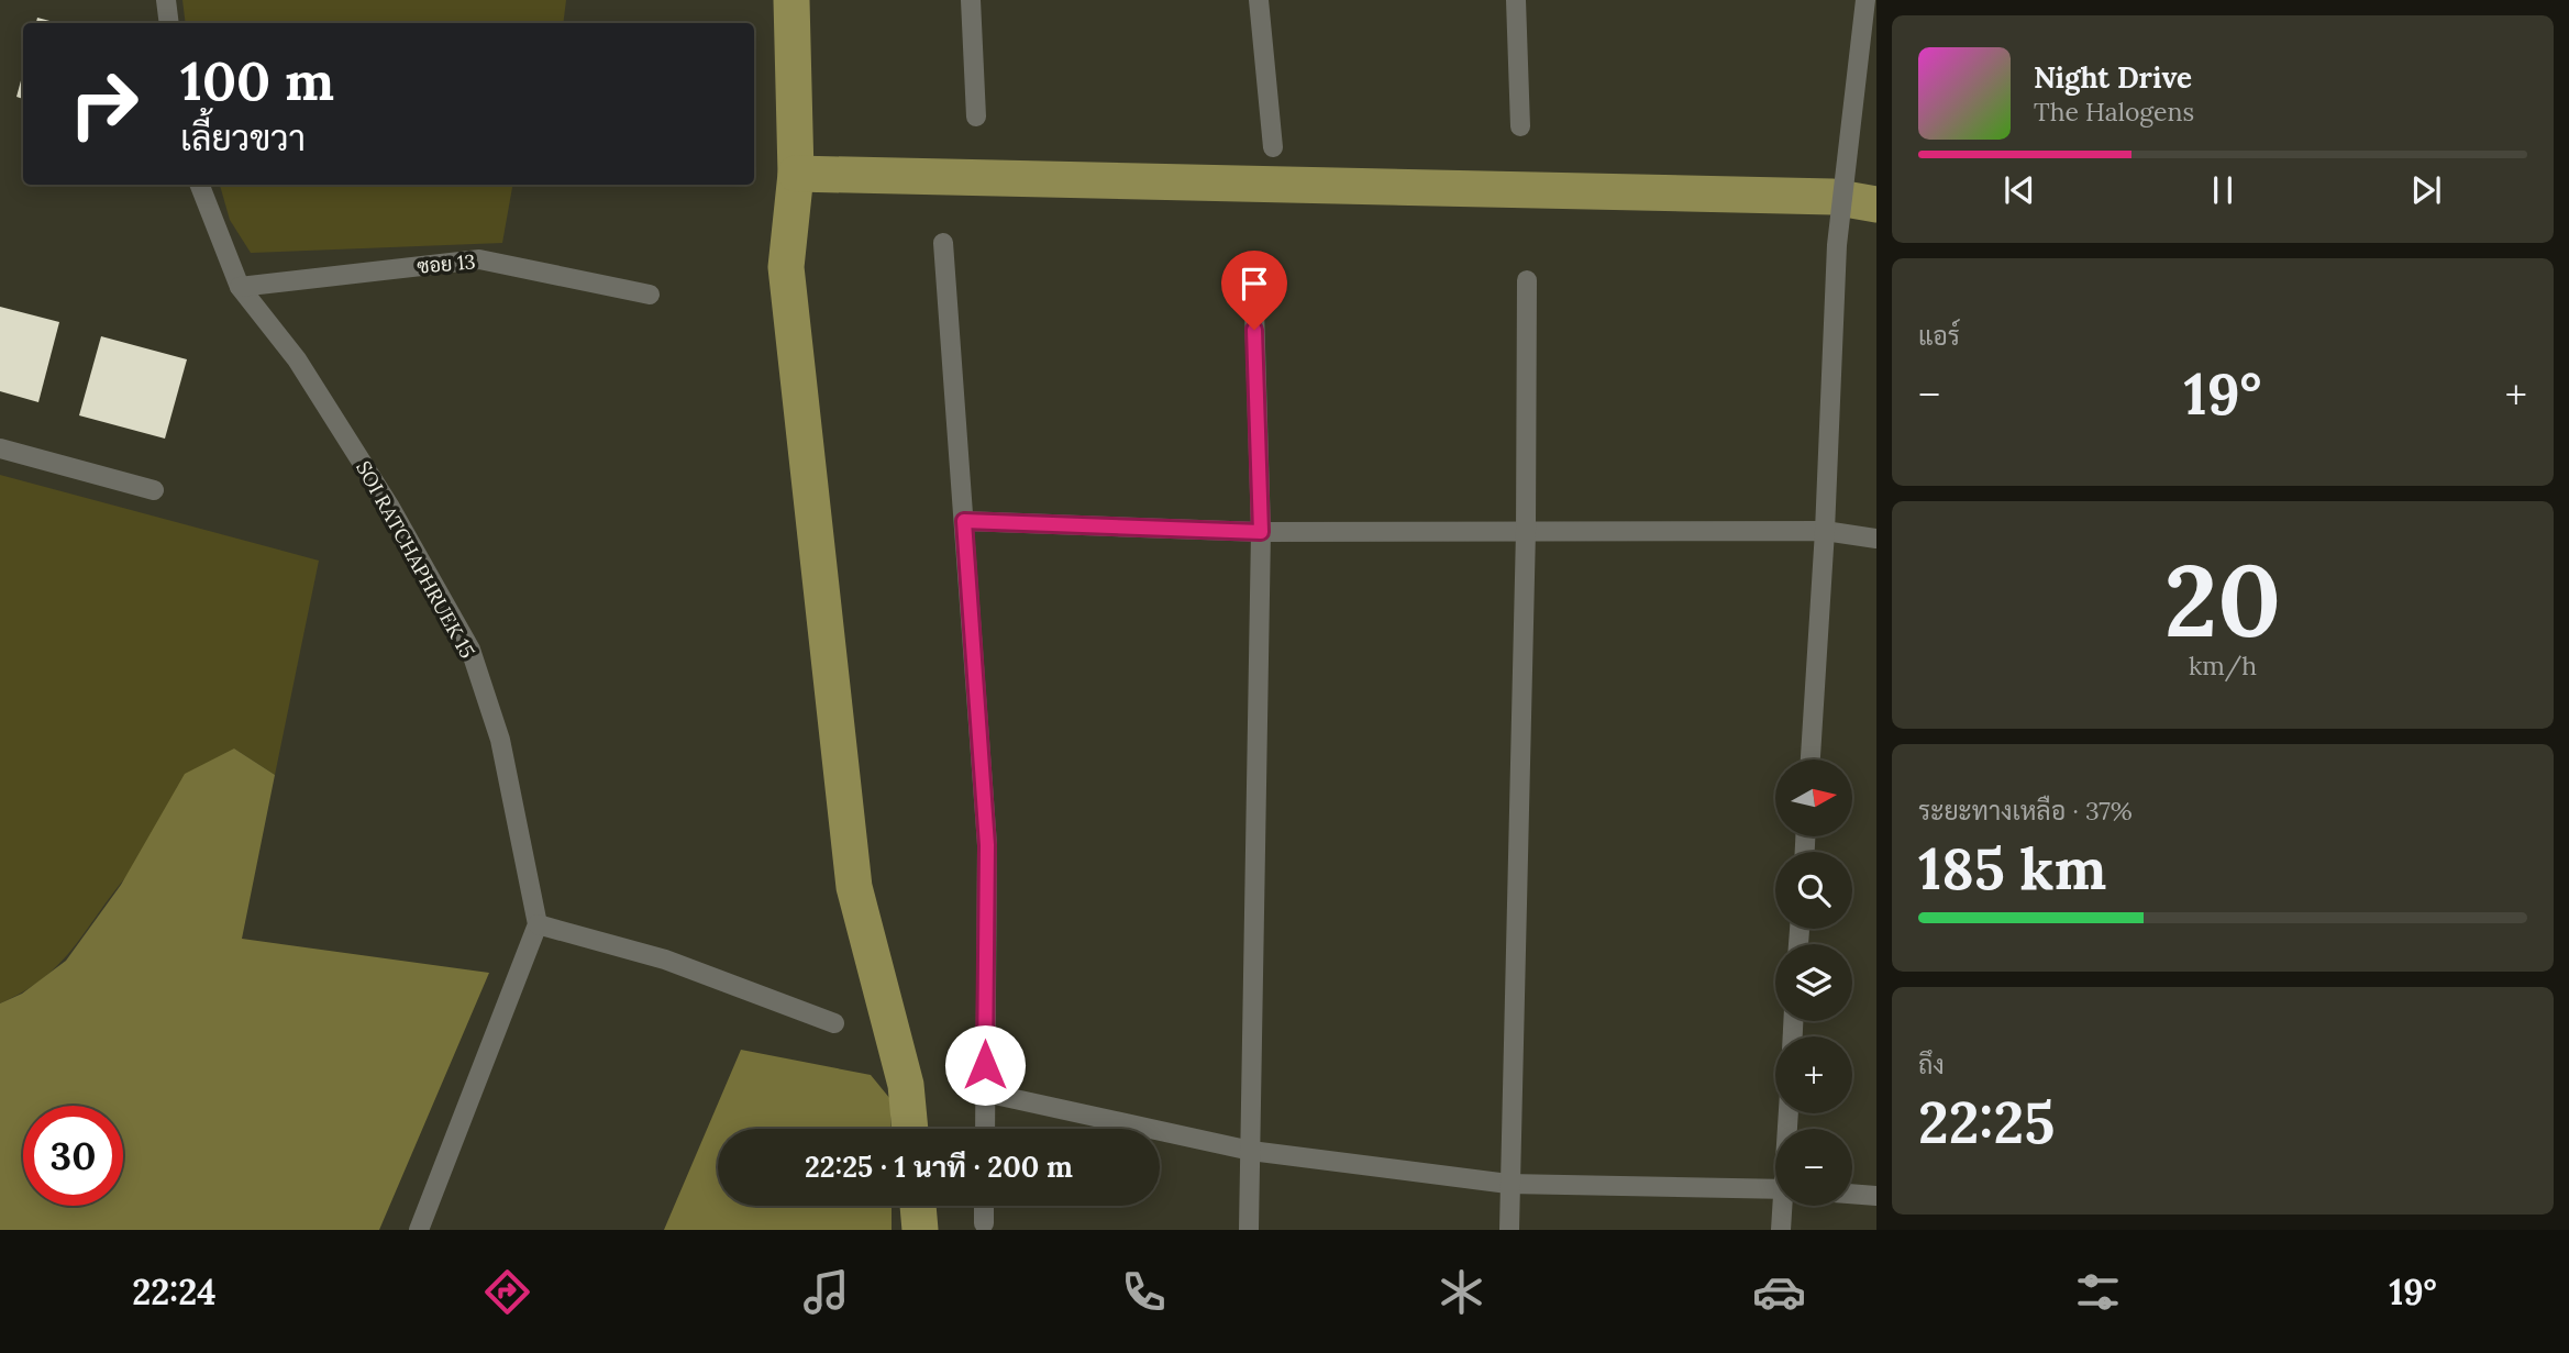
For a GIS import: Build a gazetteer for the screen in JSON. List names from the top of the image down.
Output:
{
  "streets": {
    "street": ["ซอย 13", "SOI RATCHAPHRUEK 15"]
  },
  "crossings": [
    ["ซอย 13", "SOI RATCHAPHRUEK 15"]
  ],
  "north": "right",
  "page": {
    "turn": ["100 m", "เลี้ยวขวา"],
    "song": ["Night Drive", "The Halogens"],
    "tile": [
      "แอร์",
      ["20", "km/h"],
      ["ระยะทางเหลือ · 37%", "185 km"],
      ["ถึง", "22:25"]
    ],
    "heat": ["−", "19°", "+"],
    "map_buttons": ["+", "−"],
    "limit": "30",
    "trip": "22:25 · 1 นาที · 200 m",
    "tabs": ["22:24", "19°"]
  }
}
